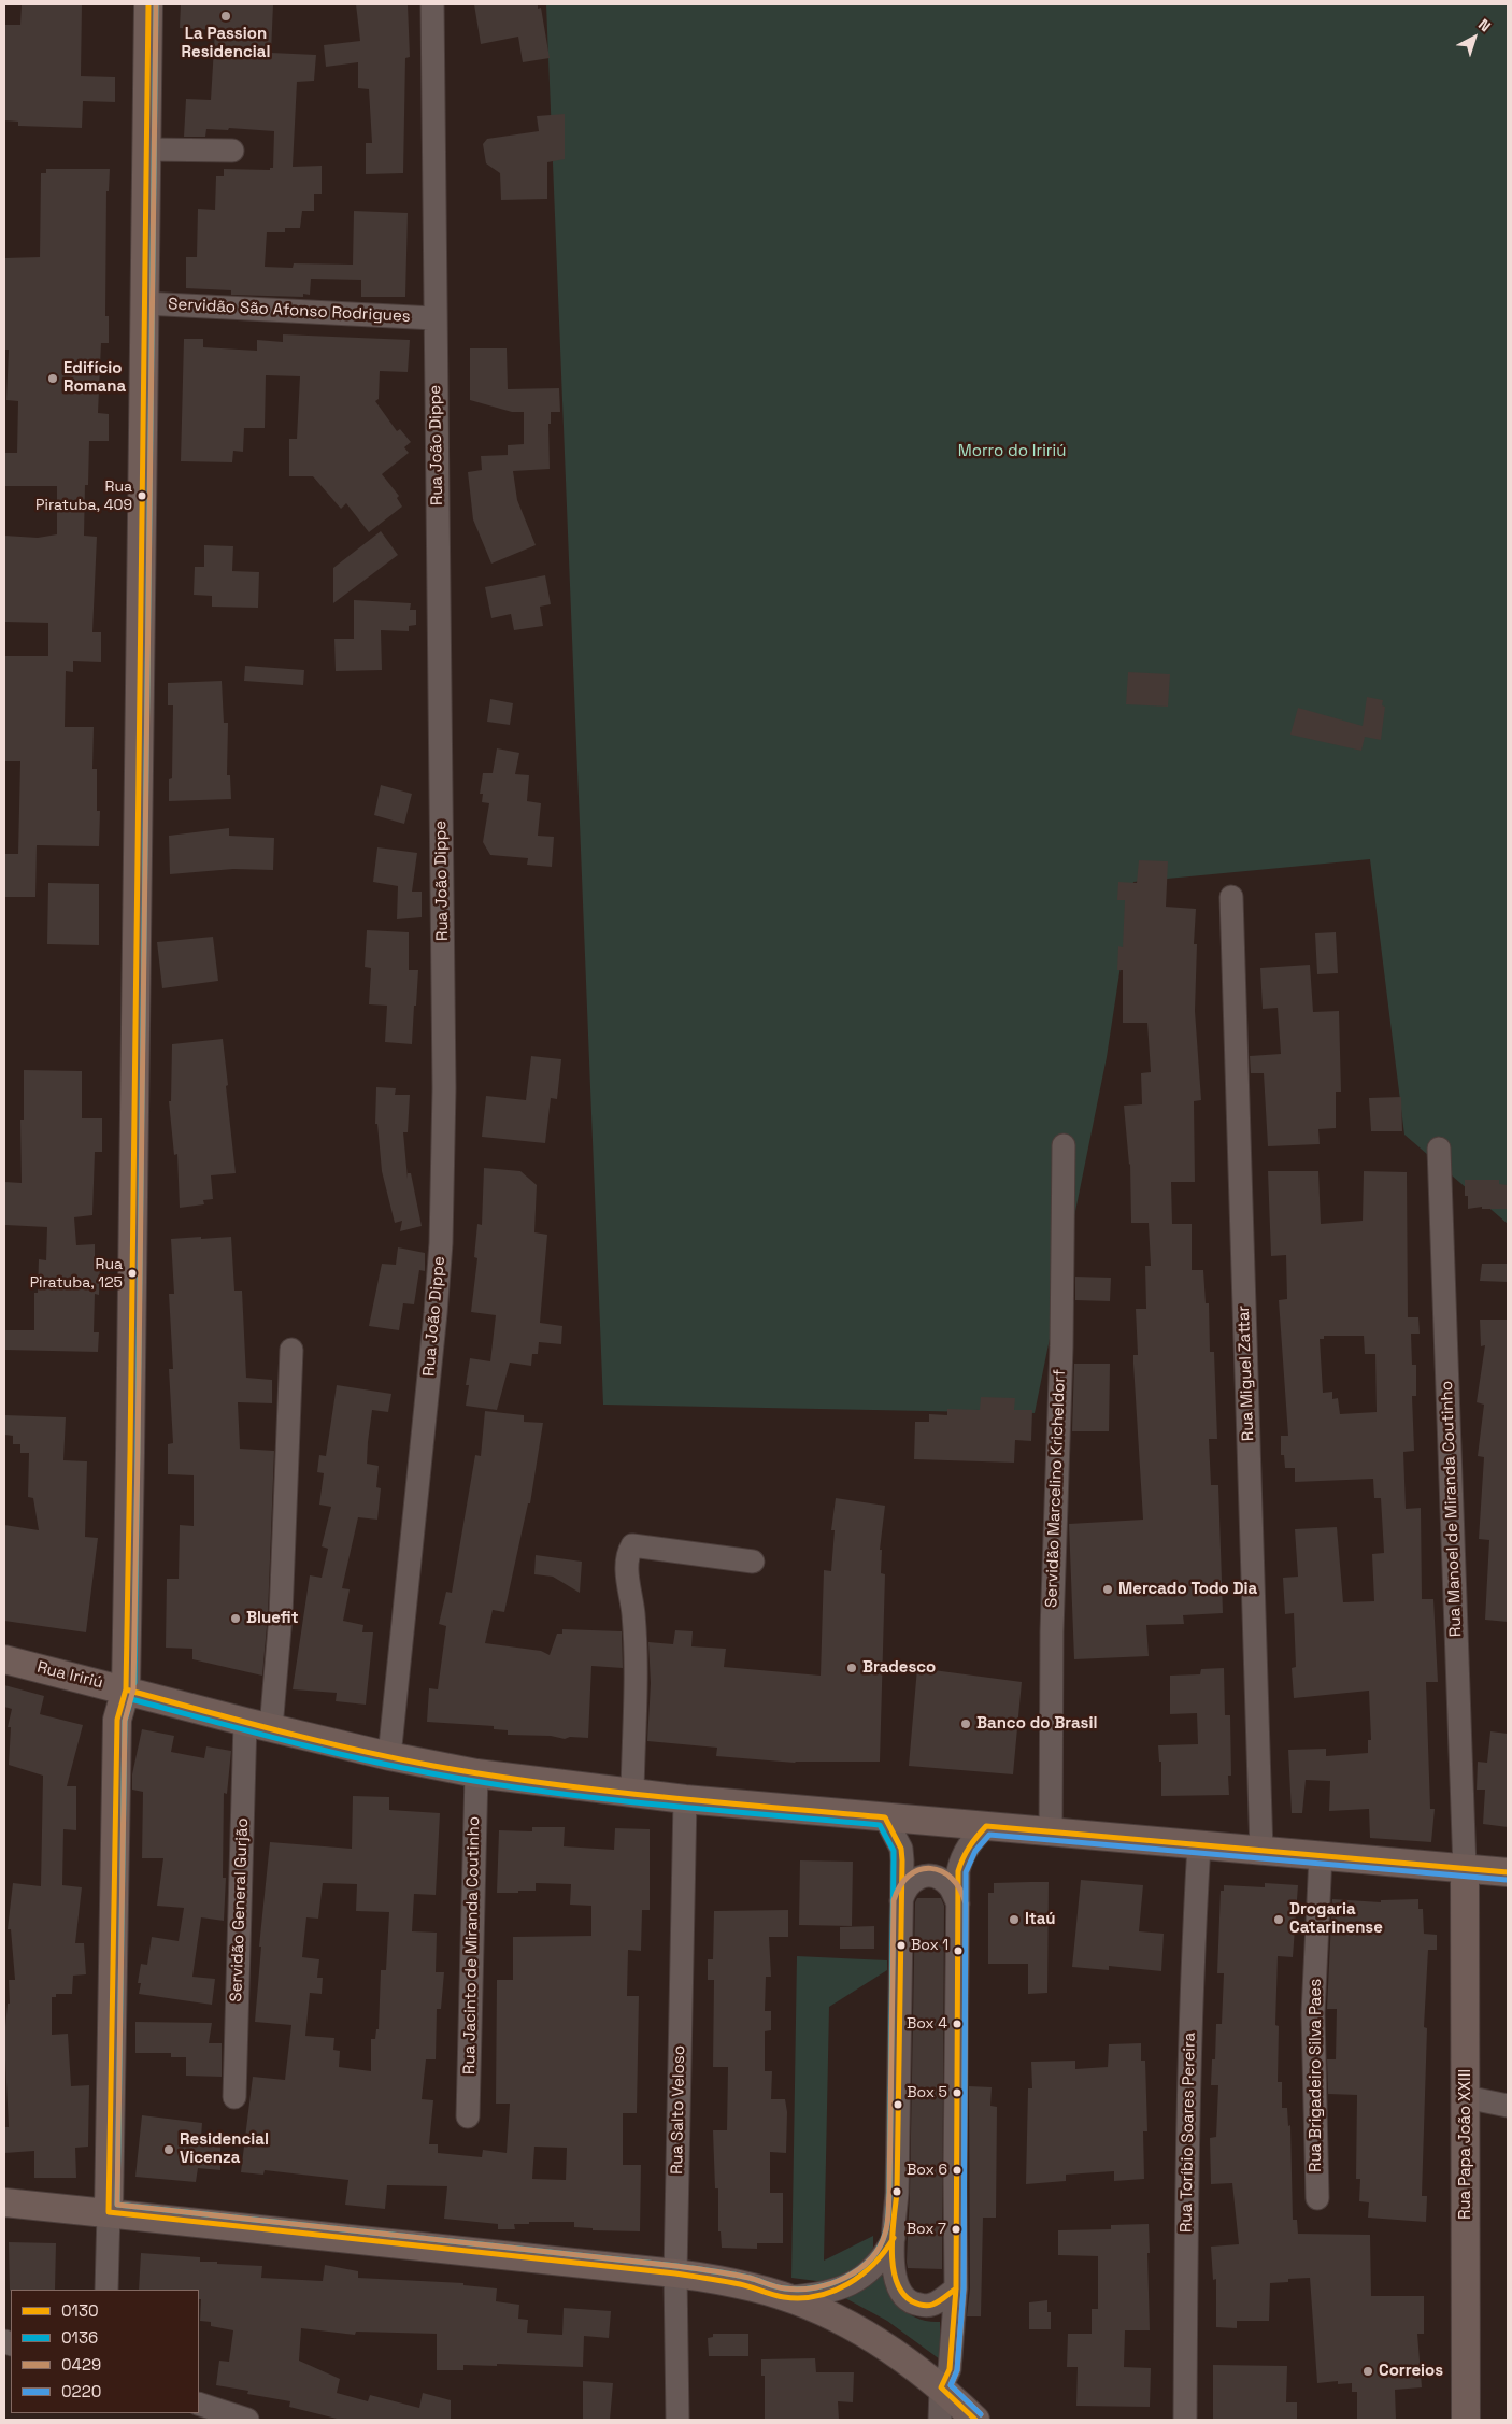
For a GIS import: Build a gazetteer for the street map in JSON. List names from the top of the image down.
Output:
{
  "streets": {
    "main road": ["Rua Iririú", "Rua Papa João XXIII"],
    "street": [
      "Servidão São Afonso Rodrigues",
      "Rua João Dippe",
      "Rua Miguel Zattar",
      "Servidão Marcelino Kricheldorf",
      "Rua Manoel de Miranda Coutinho",
      "Servidão General Gurjão",
      "Rua Jacinto de Miranda Coutinho",
      "Rua Brigadeiro Silva Paes",
      "Rua Salto Veloso",
      "Rua Toríbio Soares Pereira"
    ]
  },
  "crossings": [
    ["Servidão São Afonso Rodrigues", "Rua João Dippe"],
    ["Rua João Dippe", "Rua Iririú"],
    ["Rua Miguel Zattar", "Rua Iririú"],
    ["Servidão Marcelino Kricheldorf", "Rua Iririú"],
    ["Rua Manoel de Miranda Coutinho", "Rua Iririú"],
    ["Rua Manoel de Miranda Coutinho", "Rua Papa João XXIII"],
    ["Rua Iririú", "Servidão General Gurjão"],
    ["Rua Iririú", "Rua Jacinto de Miranda Coutinho"],
    ["Rua Iririú", "Rua Brigadeiro Silva Paes"],
    ["Rua Iririú", "Rua Salto Veloso"],
    ["Rua Iririú", "Rua Toríbio Soares Pereira"],
    ["Rua Iririú", "Rua Papa João XXIII"]
  ],
  "parks": ["Morro do Iririú"],
  "places": [
    "La Passion Residencial",
    "Edifício Romana",
    "Rua Piratuba, 409",
    "Rua Piratuba, 125",
    "Mercado Todo Dia",
    "Bluefit",
    "Bradesco",
    "Banco do Brasil",
    "Itaú",
    "Drogaria Catarinense",
    "Box 1",
    "Box 4",
    "Box 5",
    "Residencial Vicenza",
    "Box 6",
    "Box 7",
    "Correios"
  ],
  "lines": [
    "transit line 0130",
    "transit line 0136",
    "transit line 0429",
    "transit line 0220"
  ],
  "legend": [
    "0130",
    "0136",
    "0429",
    "0220"
  ],
  "north": "top right"
}
